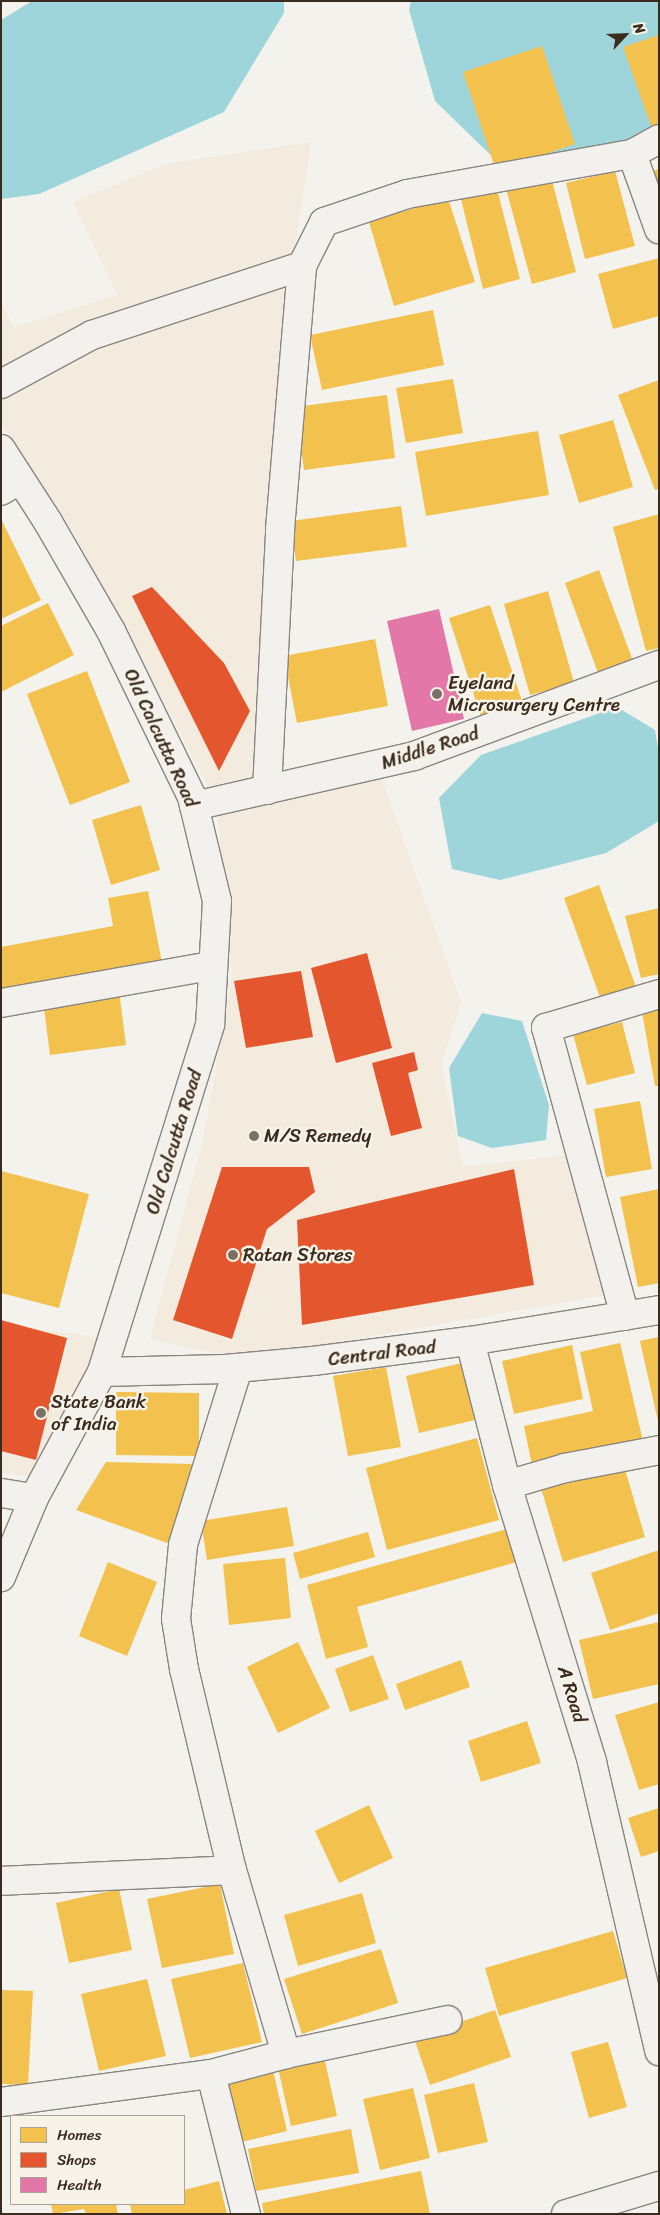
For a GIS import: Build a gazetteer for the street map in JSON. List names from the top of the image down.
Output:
{
  "streets": {
    "street": [
      "Old Calcutta Road",
      "Middle Road",
      "Central Road",
      "A Road"
    ]
  },
  "crossings": [
    ["Old Calcutta Road", "Middle Road"],
    ["Old Calcutta Road", "Central Road"],
    ["Central Road", "A Road"]
  ],
  "places": [
    "Eyeland Microsurgery Centre",
    "M/S Remedy",
    "Ratan Stores",
    "State Bank of India"
  ],
  "legend": ["Homes", "Shops", "Health"],
  "north": "top right"
}
